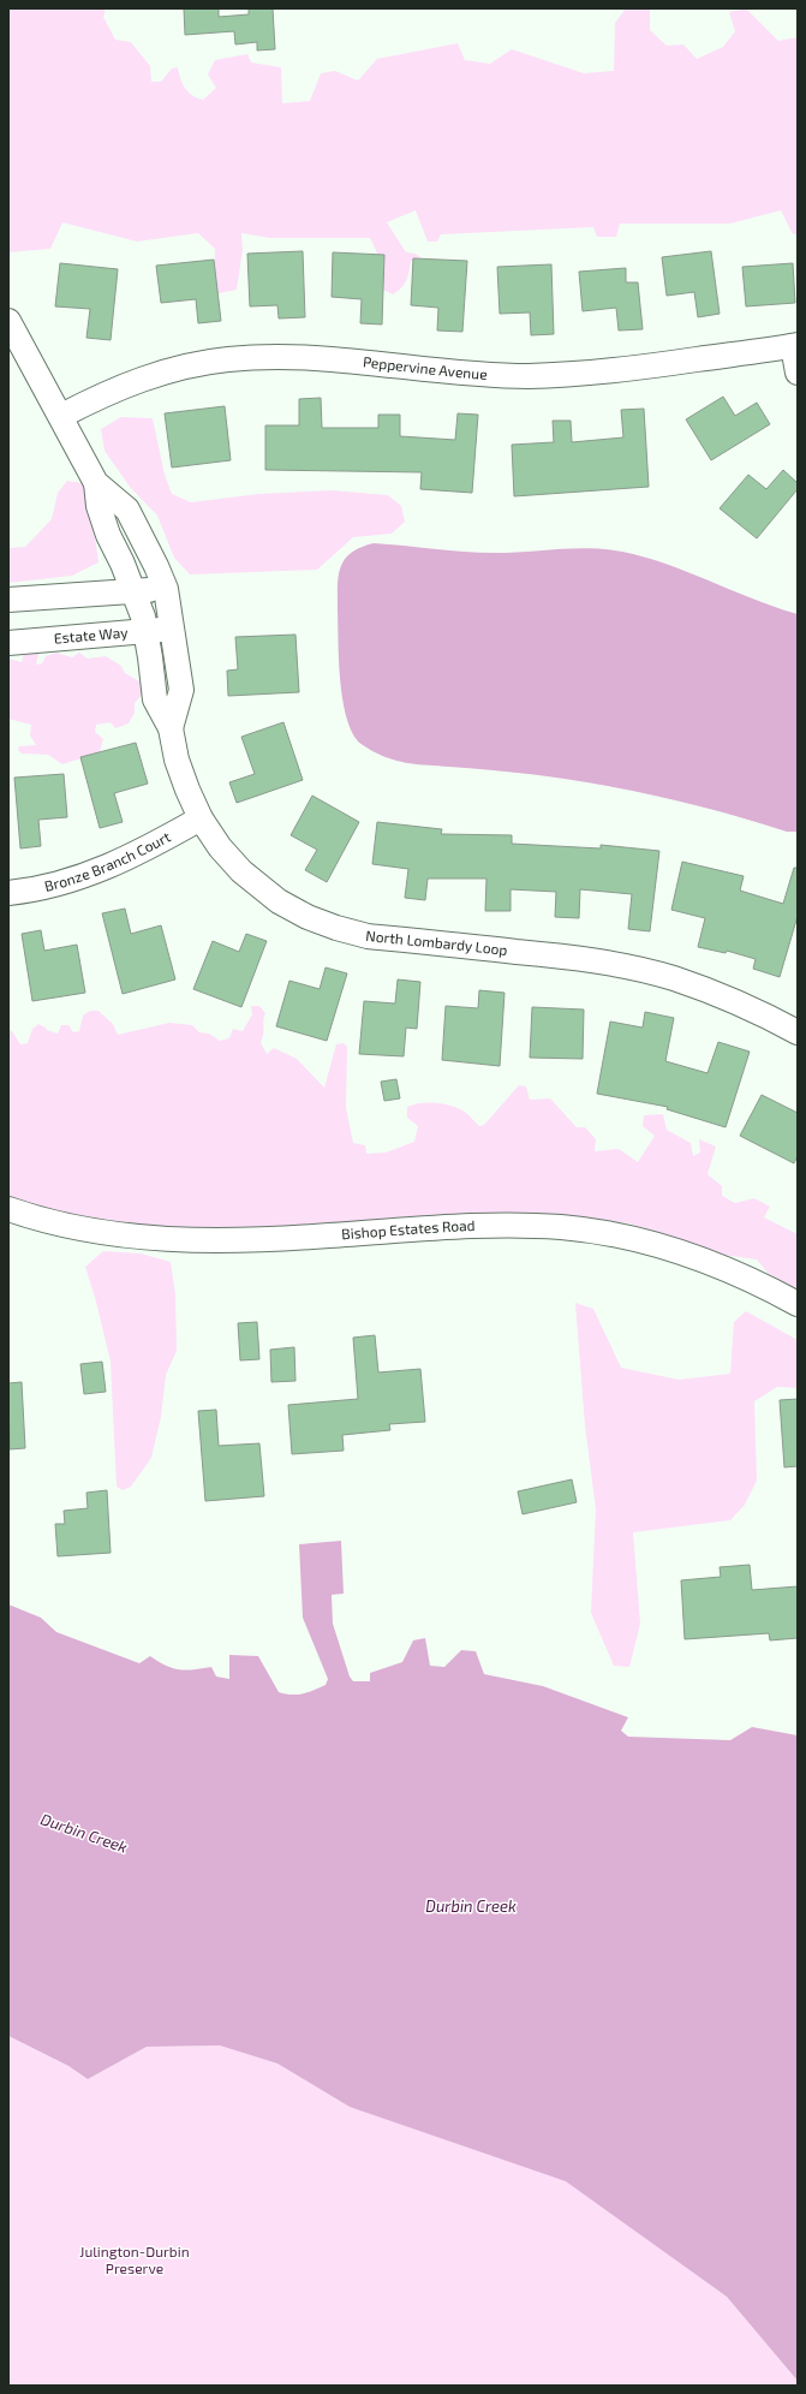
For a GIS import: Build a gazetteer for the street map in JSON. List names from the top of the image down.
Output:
{
  "streets": {
    "street": [
      "Peppervine Avenue",
      "Estate Way",
      "Bronze Branch Court",
      "North Lombardy Loop",
      "Bishop Estates Road"
    ]
  },
  "crossings": [
    ["Estate Way", "North Lombardy Loop"],
    ["Bronze Branch Court", "North Lombardy Loop"]
  ],
  "water": ["Durbin Creek"],
  "parks": ["Julington-Durbin Preserve"]
}
